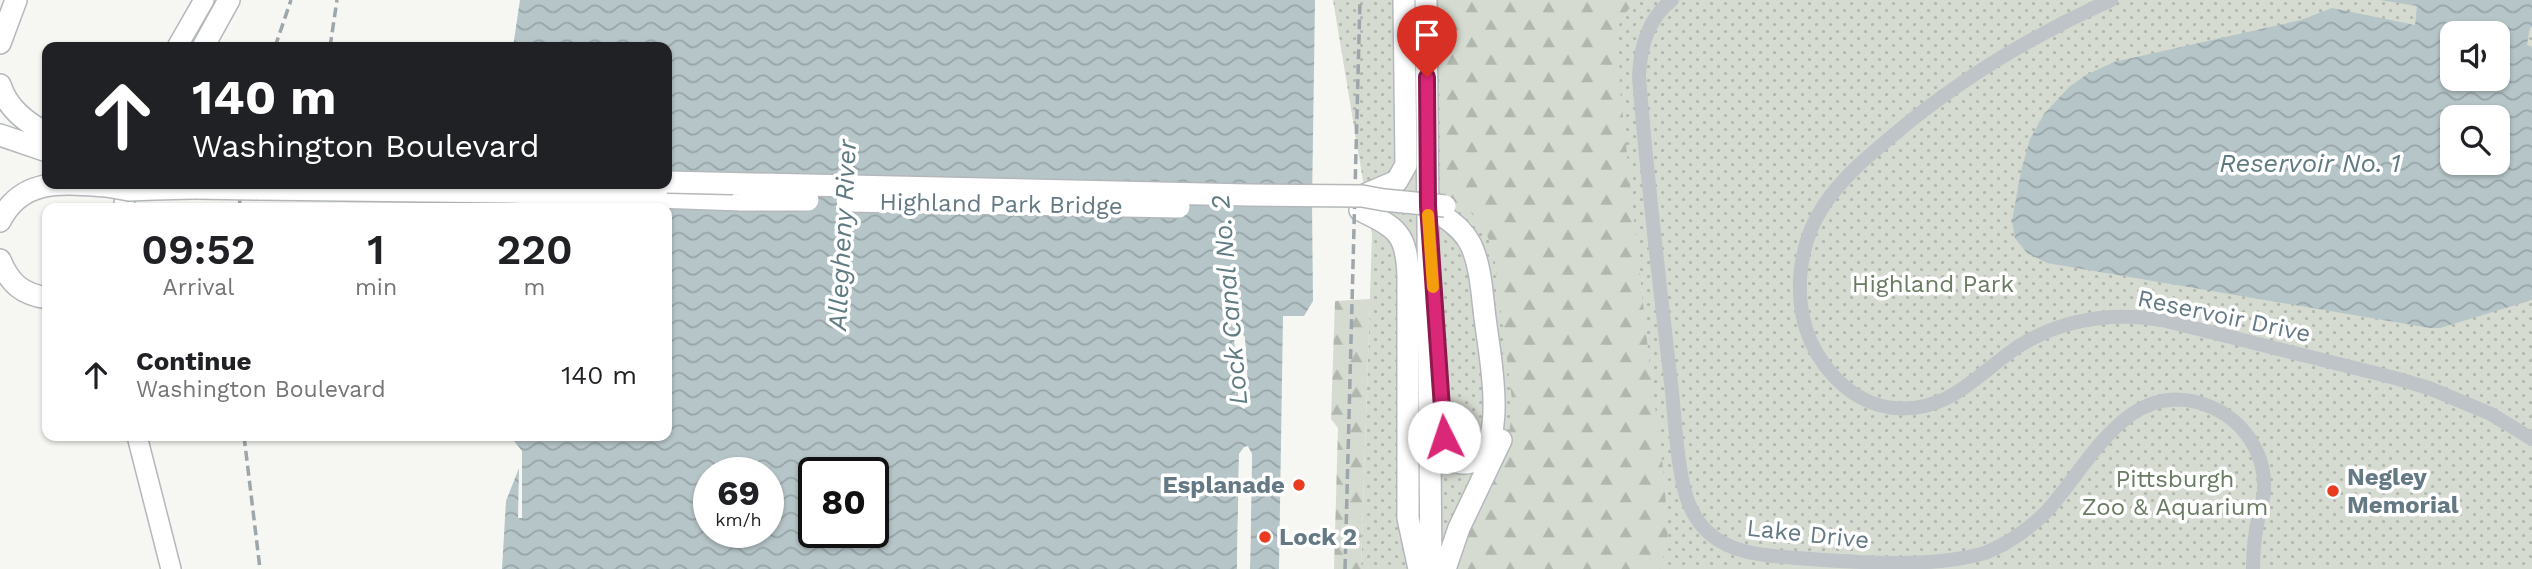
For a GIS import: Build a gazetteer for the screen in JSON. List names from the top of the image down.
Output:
{
  "streets": {
    "highway": ["Highland Park Bridge"],
    "street": ["Reservoir Drive", "Lake Drive"]
  },
  "water": ["Reservoir No. 1", "Allegheny River", "Lock Canal No. 2"],
  "parks": ["Highland Park", "Pittsburgh Zoo & Aquarium"],
  "places": ["Esplanade", "Negley Memorial", "Lock 2"],
  "page": {
    "turn": ["140 m", "Washington Boulevard"],
    "eta": [
      "09:52",
      "Arrival",
      "1",
      "min",
      "220",
      "m"
    ],
    "list": [
      {
        "name": "Continue",
        "note": "Washington Boulevard",
        "value": "140 m"
      }
    ],
    "speed": "69 km/h",
    "limit": "80"
  }
}
